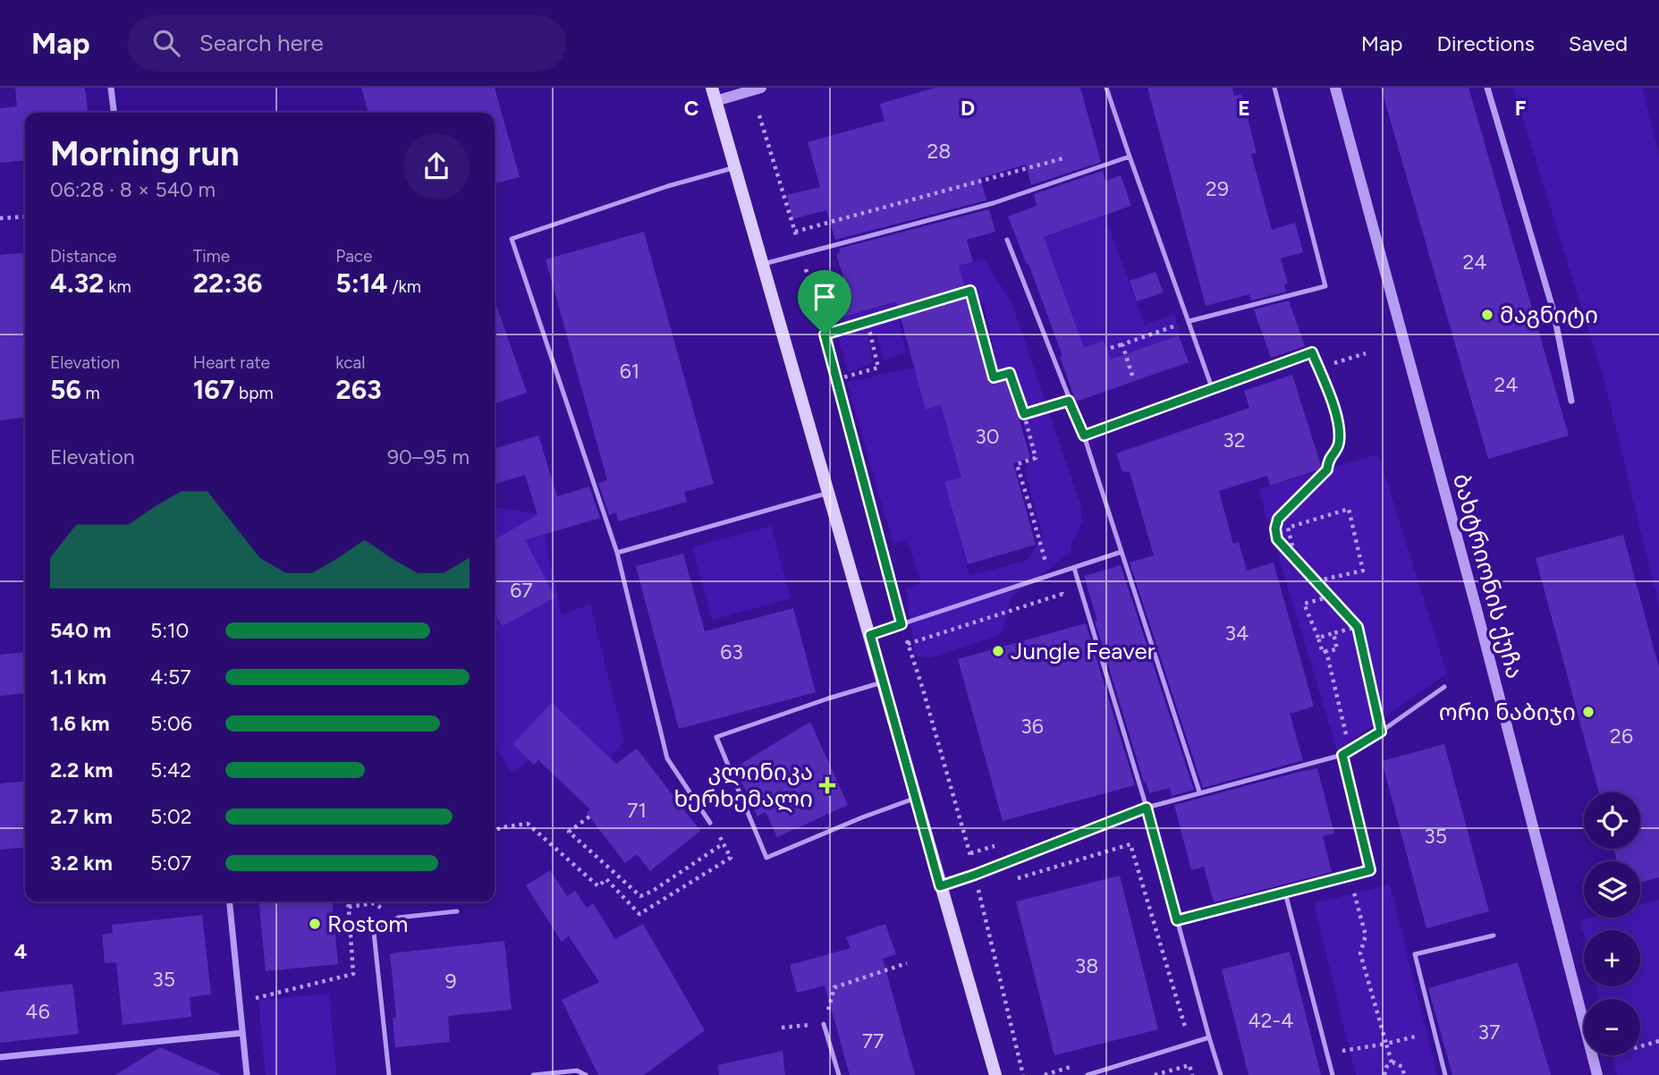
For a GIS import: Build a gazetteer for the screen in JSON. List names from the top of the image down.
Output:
{
  "streets": {
    "street": ["ბახტრიონის ქუჩა"]
  },
  "places": {
    "other": [
      "მაგნიტი",
      "Jungle Feaver",
      "ორი ნაბიჯი",
      "Rostom"
    ],
    "health": ["კლინიკა ხერხემალი"]
  },
  "house_numbers": [
    "28",
    "29",
    "24",
    "61",
    "24",
    "30",
    "32",
    "67",
    "34",
    "63",
    "36",
    "26",
    "71",
    "35",
    "38",
    "35",
    "9",
    "46",
    "42-4",
    "37",
    "77"
  ],
  "page": {
    "header": "Map",
    "search": "Search here",
    "nav": ["Map", "Directions", "Saved"],
    "heading": ["Morning run", "06:28 · 8 × 540 m"],
    "stats": [
      ["Distance", "4.32 km"],
      ["Time", "22:36"],
      ["Pace", "5:14 /km"],
      ["Elevation", "56 m"],
      ["Heart rate", "167 bpm"],
      ["kcal", "263"]
    ],
    "chart": ["Elevation", "90–95 m"],
    "list": [
      {
        "name": "540 m",
        "note": "5:10"
      },
      {
        "name": "1.1 km",
        "note": "4:57"
      },
      {
        "name": "1.6 km",
        "note": "5:06"
      },
      {
        "name": "2.2 km",
        "note": "5:42"
      },
      {
        "name": "2.7 km",
        "note": "5:02"
      },
      {
        "name": "3.2 km",
        "note": "5:07"
      }
    ],
    "map_buttons": ["+", "−"]
  },
  "grid": {
    "columns": [
      "C",
      "D",
      "E",
      "F"
    ],
    "rows": ["4"]
  }
}
